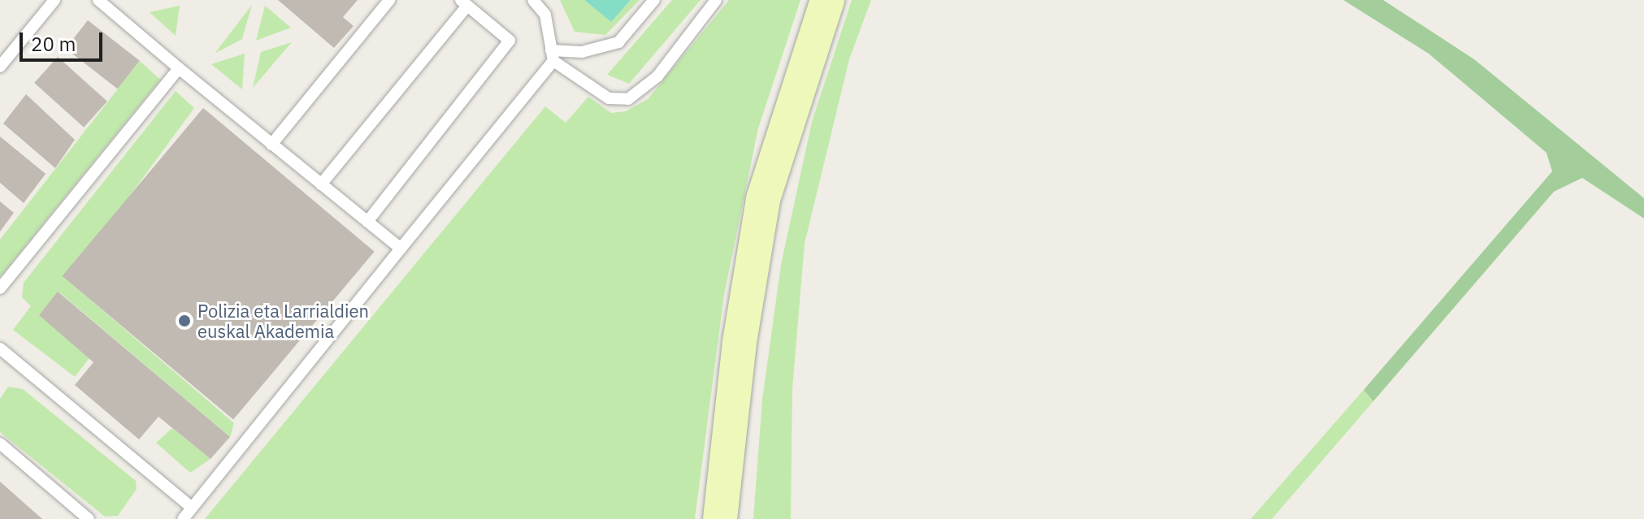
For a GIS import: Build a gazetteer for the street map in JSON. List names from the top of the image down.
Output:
{
  "places": ["Polizia eta Larrialdien euskal Akademia"],
  "scale_bar": "20 m"
}
